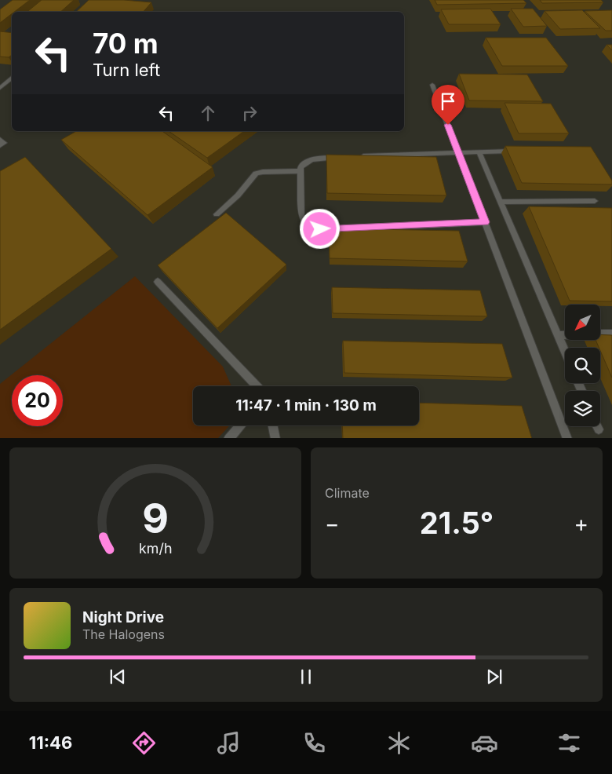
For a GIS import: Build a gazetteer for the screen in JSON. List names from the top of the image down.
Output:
{
  "north": "bottom left",
  "page": {
    "turn": ["70 m", "Turn left"],
    "limit": "20",
    "trip": "11:47 · 1 min · 130 m",
    "tile": "Climate",
    "heat": ["−", "21.5°", "+"],
    "song": ["Night Drive", "The Halogens"],
    "tabs": "11:46",
    "gauge": ["9", "km/h"]
  }
}
